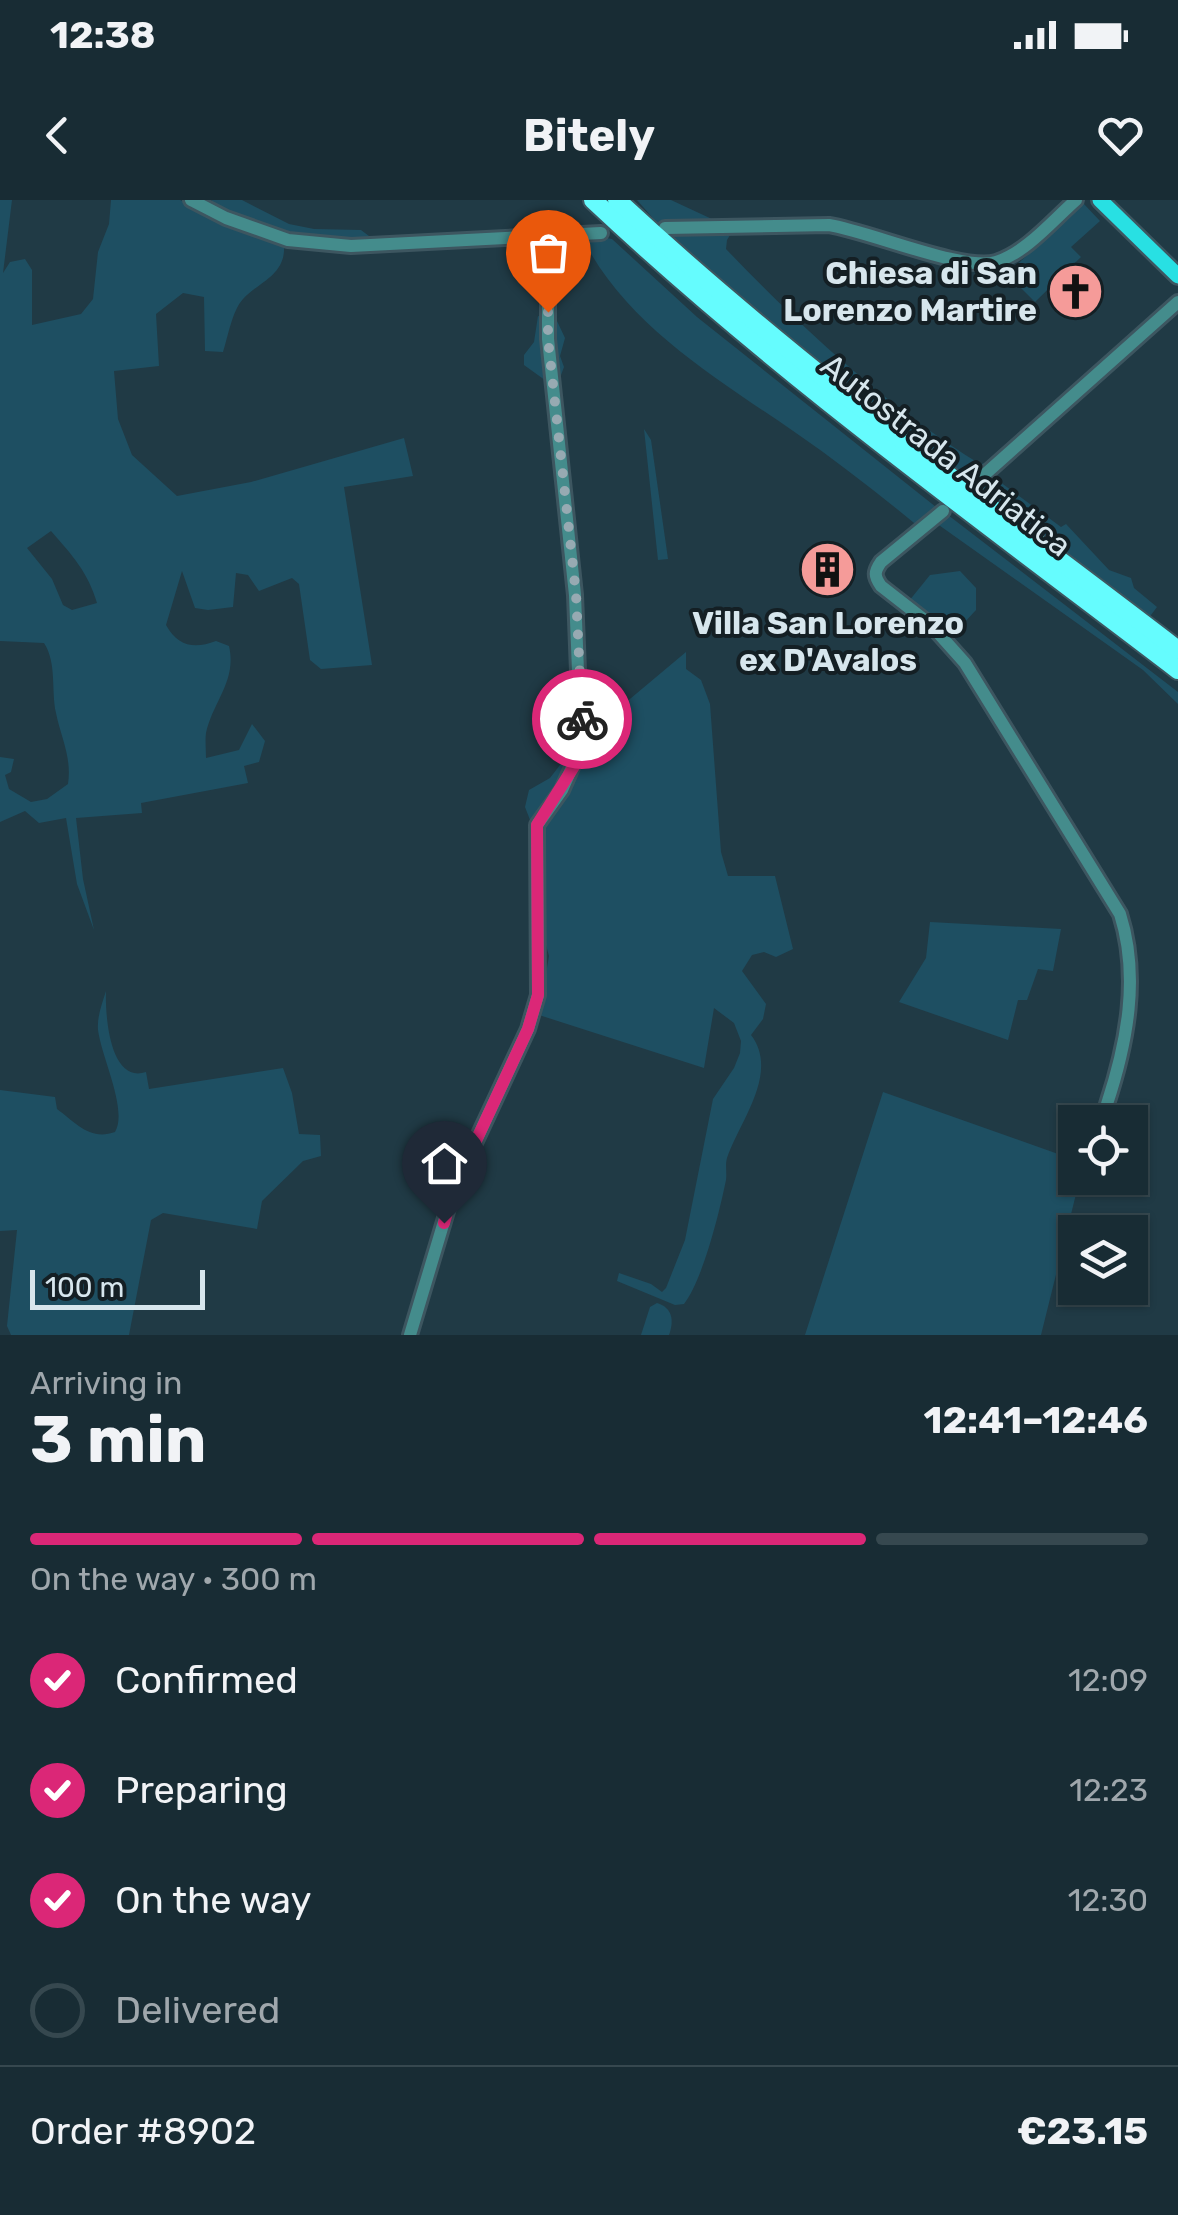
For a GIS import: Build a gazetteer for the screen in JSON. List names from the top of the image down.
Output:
{
  "streets": {
    "highway": ["Autostrada Adriatica"]
  },
  "places": {
    "church": ["Chiesa di San Lorenzo Martire"],
    "building": ["Villa San Lorenzo ex D'Avalos"]
  },
  "scale_bar": "100 m",
  "page": {
    "status": "12:38",
    "header": "Bitely",
    "scale": "100 m",
    "heading": ["3 min", "Arriving in", "12:41–12:46"],
    "panel": ["Order #8902", "€23.15"],
    "bar": "On the way · 300 m",
    "list": [
      ["Confirmed", "12:09"],
      ["Preparing", "12:23"],
      ["On the way", "12:30"],
      "Delivered"
    ]
  }
}
